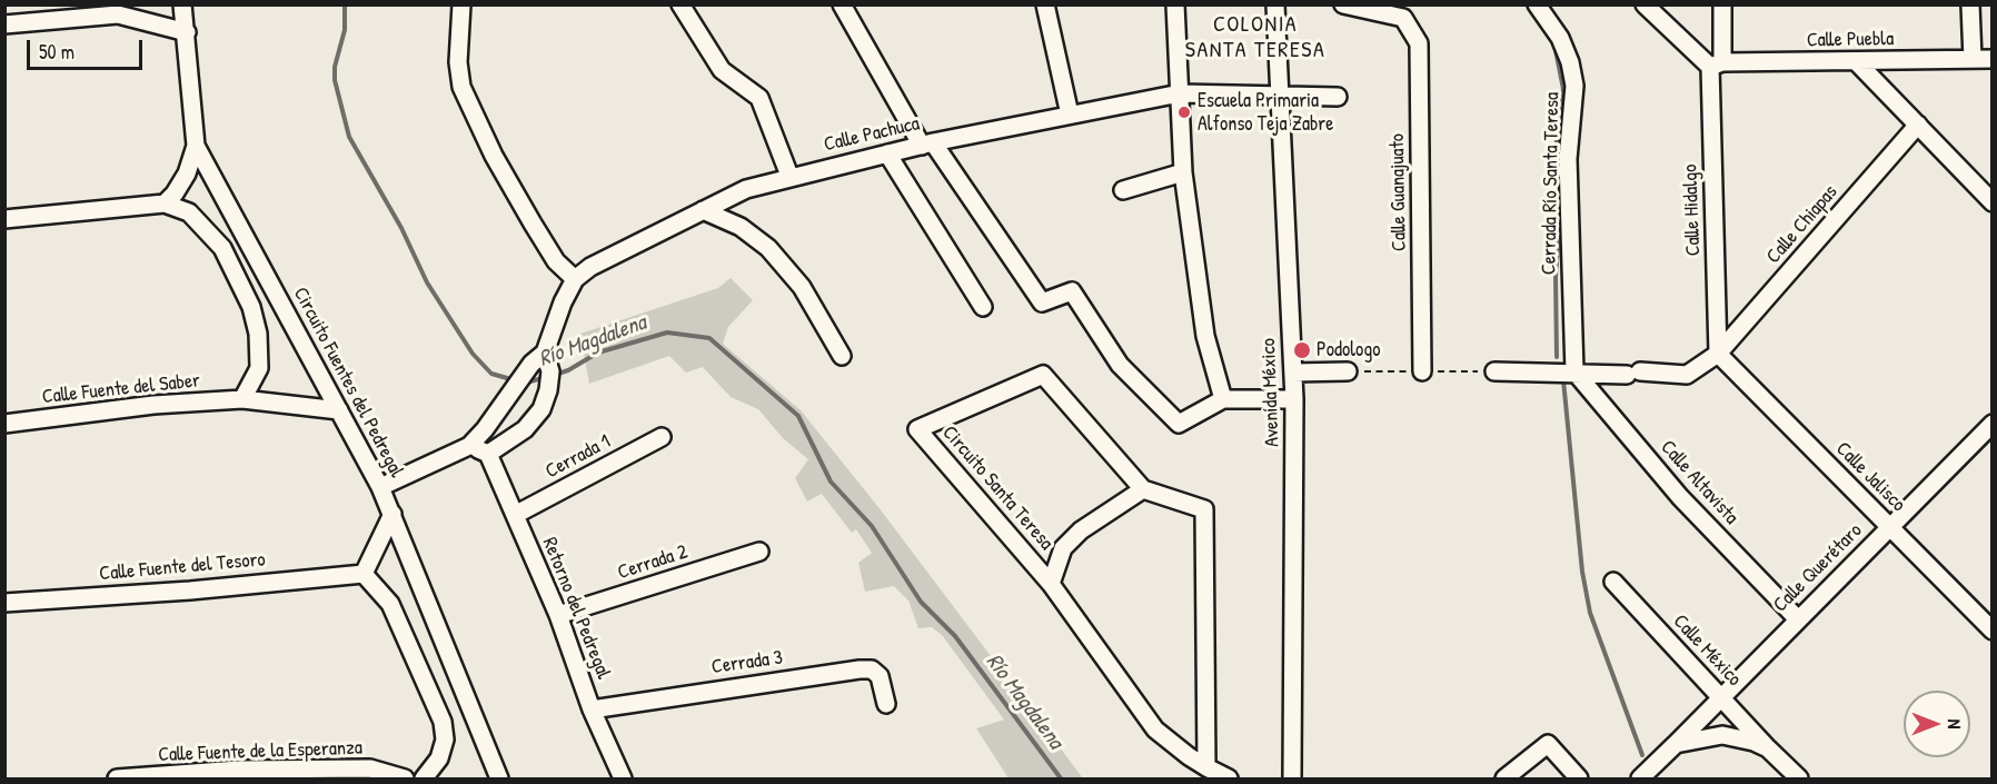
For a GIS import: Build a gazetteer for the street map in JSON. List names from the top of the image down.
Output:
{
  "streets": {
    "street": [
      "Calle Puebla",
      "Calle Pachuca",
      "Cerrada Río Santa Teresa",
      "Calle Guanajuato",
      "Calle Hidalgo",
      "Calle Chiapas",
      "Circuito Fuentes del Pedregal",
      "Calle Fuente del Saber",
      "Avenida México",
      "Cerrada 1",
      "Calle Jalisco",
      "Calle Altavista",
      "Circuito Santa Teresa",
      "Cerrada 2",
      "Calle Fuente del Tesoro",
      "Calle Querétaro",
      "Retorno del Pedregal",
      "Calle México",
      "Cerrada 3",
      "Calle Fuente de la Esperanza"
    ]
  },
  "crossings": [
    ["Calle Puebla", "Calle Hidalgo"],
    ["Calle Pachuca", "Avenida México"],
    ["Cerrada Río Santa Teresa", "Calle Chiapas"],
    ["Cerrada Río Santa Teresa", "Calle Altavista"],
    ["Calle Hidalgo", "Calle Chiapas"],
    ["Calle Hidalgo", "Calle Jalisco"],
    ["Calle Chiapas", "Calle Jalisco"],
    ["Calle Chiapas", "Calle Altavista"],
    ["Circuito Fuentes del Pedregal", "Calle Fuente del Saber"],
    ["Cerrada 1", "Retorno del Pedregal"],
    ["Calle Jalisco", "Calle Querétaro"],
    ["Calle Altavista", "Calle Querétaro"],
    ["Cerrada 2", "Retorno del Pedregal"],
    ["Calle Querétaro", "Calle México"],
    ["Retorno del Pedregal", "Cerrada 3"]
  ],
  "districts": ["COLONIA SANTA TERESA"],
  "water": ["Río Magdalena"],
  "places": ["Escuela Primaria Alfonso Teja Zabre", "Podologo"],
  "scale_bar": "50 m",
  "north": "right"
}
